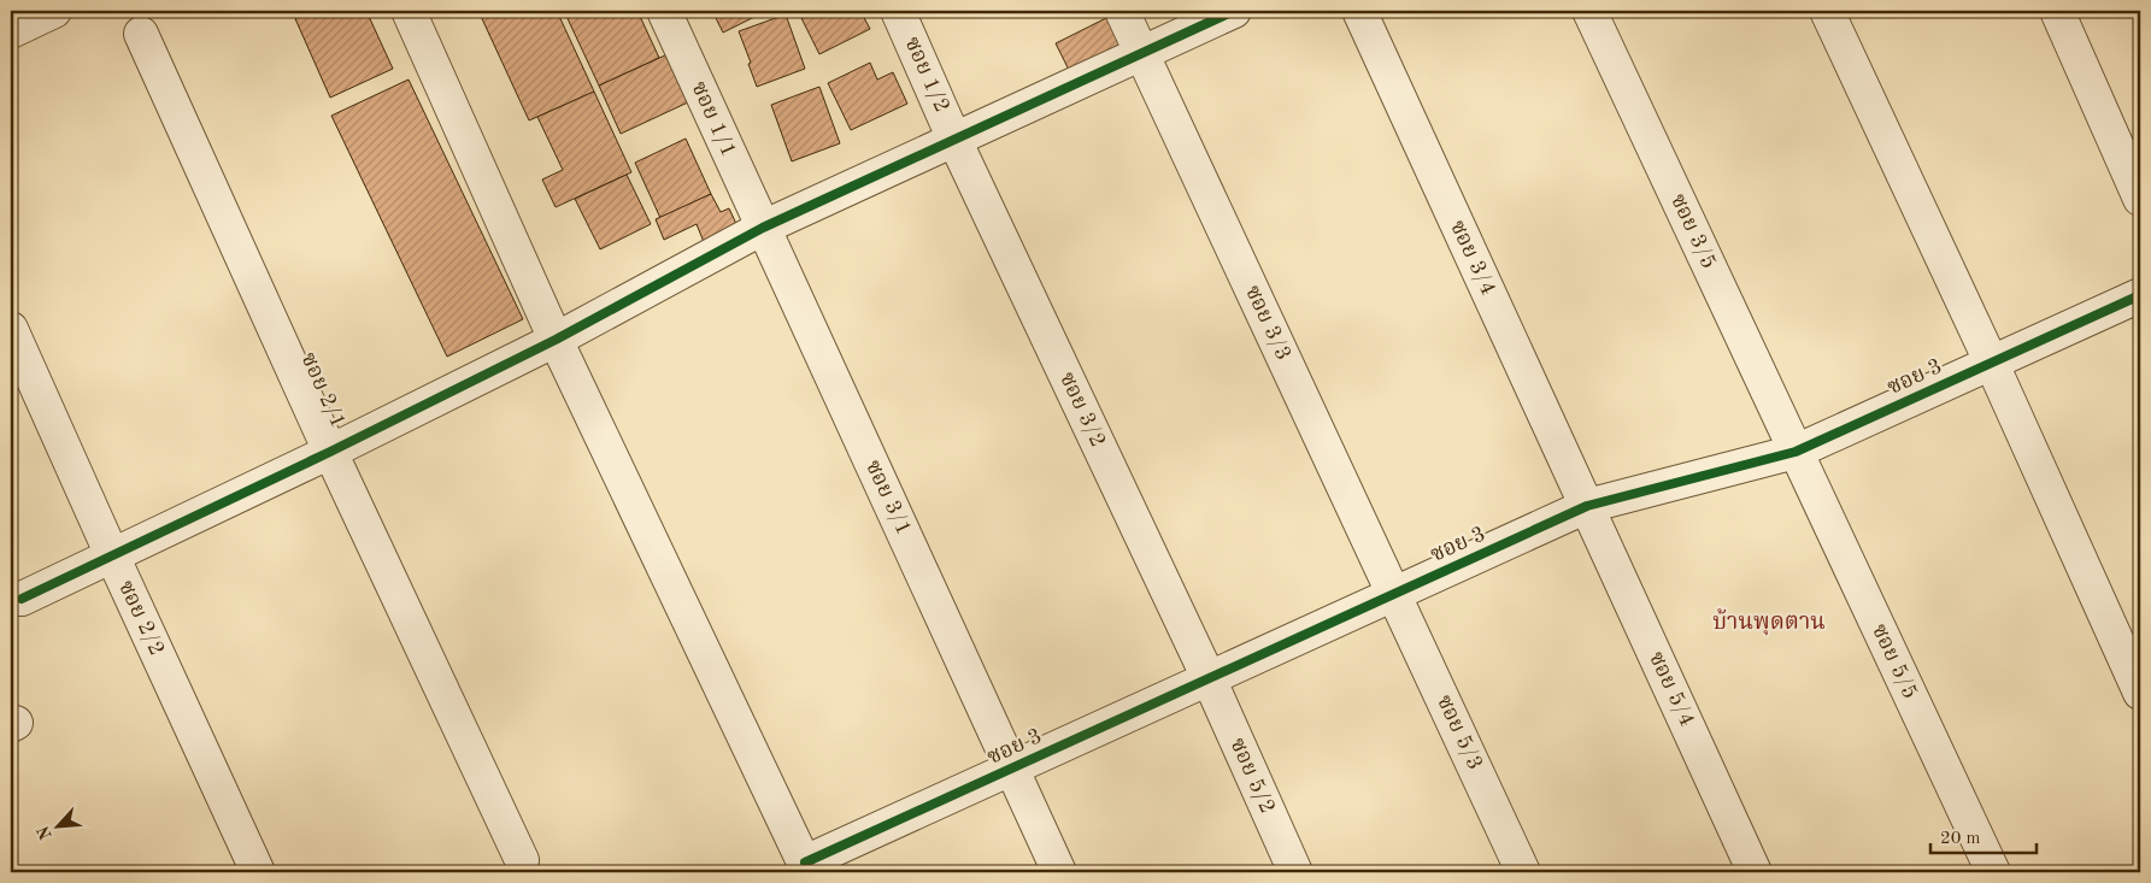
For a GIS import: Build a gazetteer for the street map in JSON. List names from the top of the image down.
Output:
{
  "streets": {
    "street": [
      "ซอย 1/2",
      "ซอย 1/1",
      "ซอย 3/5",
      "ซอย 3/4",
      "ซอย 3/3",
      "ซอย 3",
      "ซอย 2/1",
      "ซอย 3/2",
      "ซอย 3/1",
      "ซอย 2/2",
      "ซอย 5/5",
      "ซอย 5/4",
      "ซอย 5/3",
      "ซอย 5/2"
    ]
  },
  "crossings": [
    ["ซอย 1/2", "ซอย 3/2"],
    ["ซอย 1/1", "ซอย 3/1"],
    ["ซอย 3/5", "ซอย 3"],
    ["ซอย 3/5", "ซอย 5/5"],
    ["ซอย 3/4", "ซอย 3"],
    ["ซอย 3/4", "ซอย 5/4"],
    ["ซอย 3/3", "ซอย 3"],
    ["ซอย 3/3", "ซอย 5/3"],
    ["ซอย 3", "ซอย 3/2"],
    ["ซอย 3", "ซอย 3/1"],
    ["ซอย 3", "ซอย 5/5"],
    ["ซอย 3", "ซอย 5/4"],
    ["ซอย 3", "ซอย 5/3"],
    ["ซอย 3", "ซอย 5/2"],
    ["ซอย 3/2", "ซอย 5/2"]
  ],
  "districts": ["บ้านพุดตาน"],
  "scale_bar": "20 m",
  "north": "bottom left"
}
